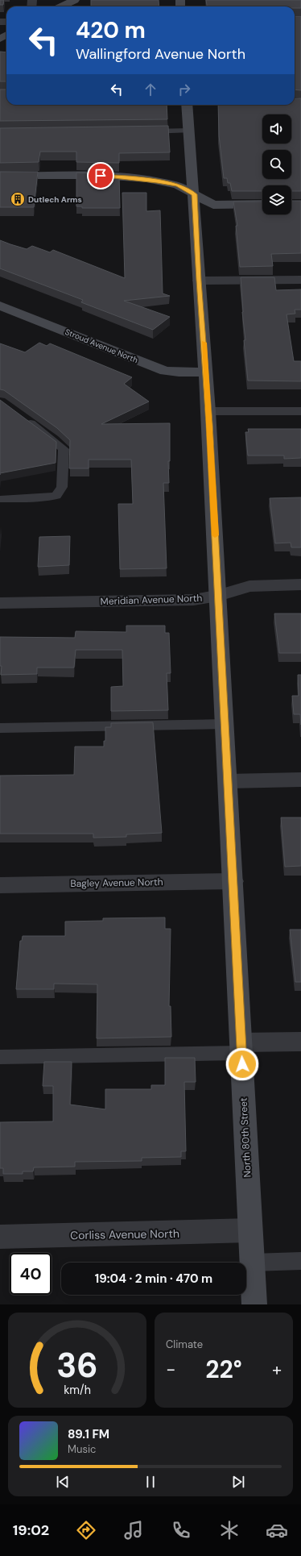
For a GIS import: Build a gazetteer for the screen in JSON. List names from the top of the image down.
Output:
{
  "streets": {
    "street": [
      "Stroud Avenue North",
      "Meridian Avenue North",
      "Bagley Avenue North",
      "North 80th Street",
      "Corliss Avenue North"
    ]
  },
  "crossings": [
    ["Stroud Avenue North", "North 80th Street"],
    ["Meridian Avenue North", "North 80th Street"],
    ["Bagley Avenue North", "North 80th Street"],
    ["North 80th Street", "Corliss Avenue North"]
  ],
  "places": {
    "building": ["Dutlech Arms"]
  },
  "page": {
    "turn": ["420 m", "Wallingford Avenue North"],
    "limit": "40",
    "trip": "19:04 · 2 min · 470 m",
    "tile": "Climate",
    "heat": ["−", "22°", "+"],
    "song": ["89.1 FM", "Music"],
    "tabs": "19:02",
    "gauge": ["36", "km/h"]
  }
}
